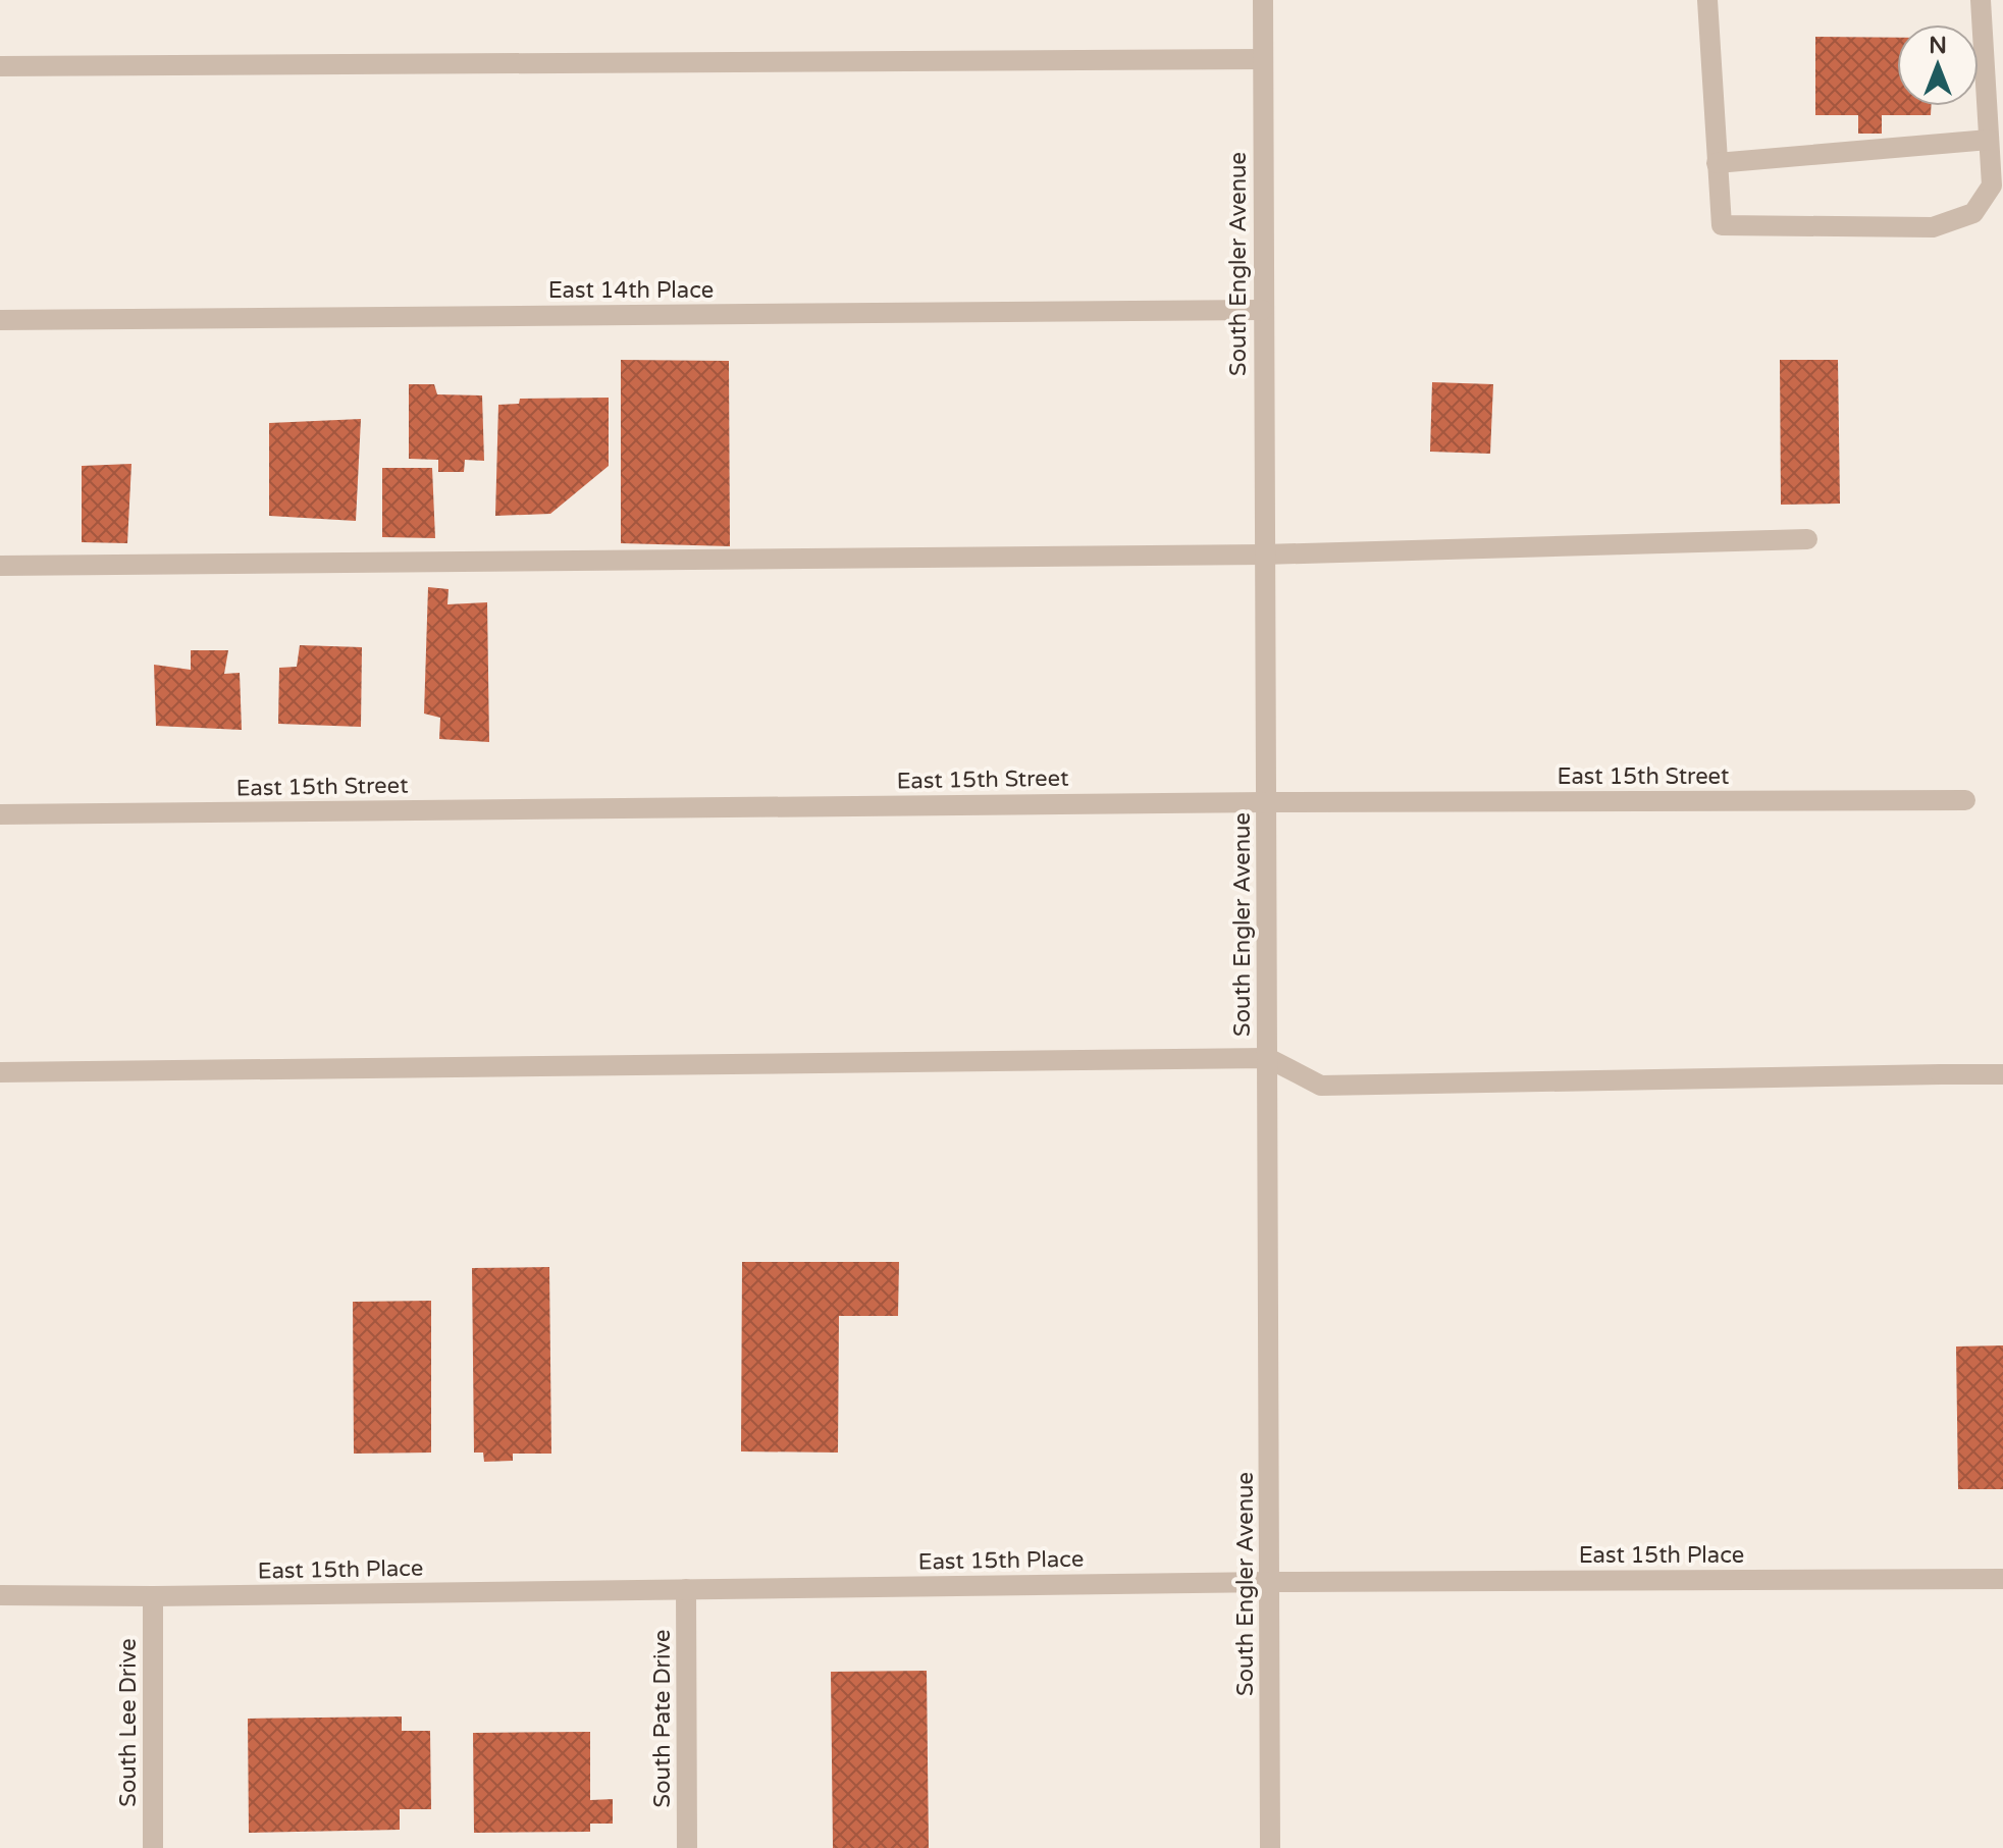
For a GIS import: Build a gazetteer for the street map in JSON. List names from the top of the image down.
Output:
{
  "streets": {
    "street": [
      "South Engler Avenue",
      "East 14th Place",
      "East 15th Street",
      "East 15th Place",
      "South Pate Drive",
      "South Lee Drive"
    ]
  },
  "crossings": [
    ["South Engler Avenue", "East 14th Place"],
    ["South Engler Avenue", "East 15th Street"],
    ["South Engler Avenue", "East 15th Place"],
    ["East 15th Place", "South Pate Drive"],
    ["East 15th Place", "South Lee Drive"]
  ],
  "north": "top"
}
